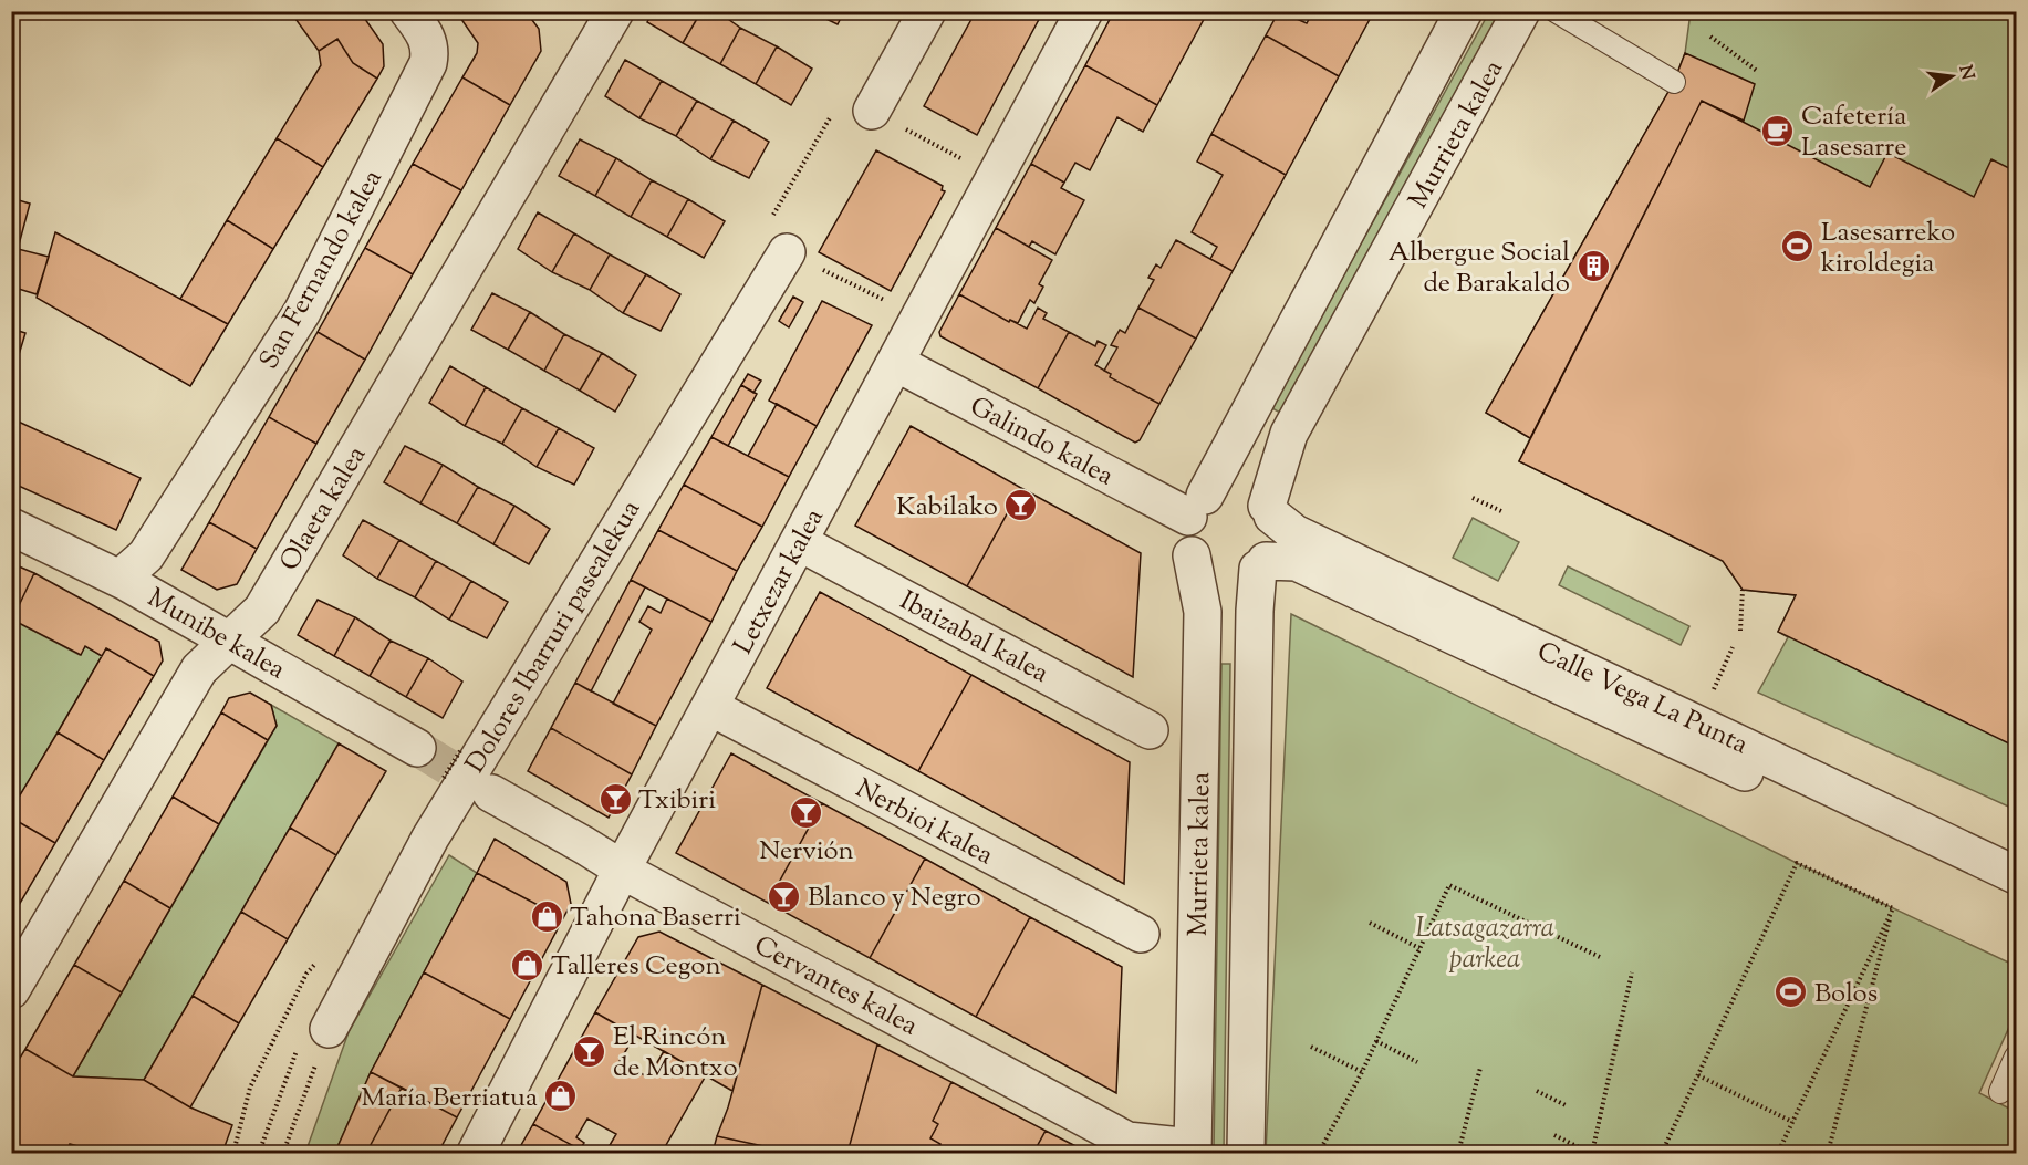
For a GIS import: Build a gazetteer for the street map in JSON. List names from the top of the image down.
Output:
{
  "streets": {
    "street": [
      "Murrieta kalea",
      "San Fernando kalea",
      "Galindo kalea",
      "Olaeta kalea",
      "Letxezar kalea",
      "Munibe kalea",
      "Dolores Ibarruri pasealekua",
      "Ibaizabal kalea",
      "Calle Vega La Punta",
      "Nerbioi kalea",
      "Cervantes kalea"
    ]
  },
  "crossings": [
    ["Murrieta kalea", "Galindo kalea"],
    ["Murrieta kalea", "Calle Vega La Punta"],
    ["Murrieta kalea", "Cervantes kalea"],
    ["San Fernando kalea", "Munibe kalea"],
    ["Galindo kalea", "Letxezar kalea"],
    ["Galindo kalea", "Calle Vega La Punta"],
    ["Olaeta kalea", "Munibe kalea"],
    ["Letxezar kalea", "Ibaizabal kalea"],
    ["Letxezar kalea", "Nerbioi kalea"],
    ["Letxezar kalea", "Cervantes kalea"]
  ],
  "parks": ["Latsagazarra parkea"],
  "places": {
    "cafe": ["Cafetería Lasesarre"],
    "sports": ["Lasesarreko kiroldegia", "Bolos"],
    "building": ["Albergue Social de Barakaldo"],
    "bar": [
      "Kabilako",
      "Txibiri",
      "Nervión",
      "Blanco y Negro",
      "El Rincón de Montxo"
    ],
    "shop": ["Tahona Baserri", "Talleres Cegon", "María Berriatua"]
  },
  "north": "right"
}
